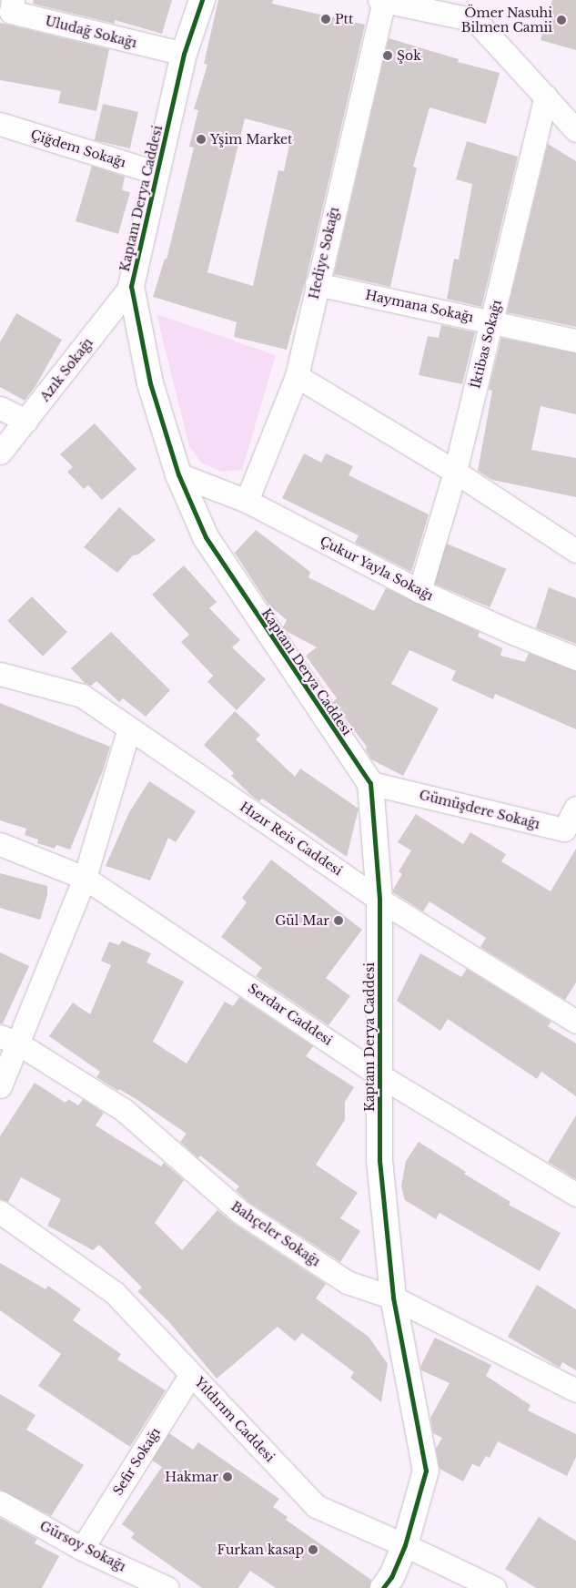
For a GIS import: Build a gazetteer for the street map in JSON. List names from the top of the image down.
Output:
{
  "streets": {
    "street": [
      "Uludağ Sokağı",
      "Çiğdem Sokağı",
      "Kaptanı Derya Caddesi",
      "Hediye Sokağı",
      "Haymana Sokağı",
      "İktibas Sokağı",
      "Azık Sokağı",
      "Çukur Yayla Sokağı",
      "Gümüşdere Sokağı",
      "Hızır Reis Caddesi",
      "Serdar Caddesi",
      "Bahçeler Sokağı",
      "Yıldırım Caddesi",
      "Sefir Sokağı",
      "Gürsoy Sokağı"
    ]
  },
  "crossings": [
    ["Uludağ Sokağı", "Kaptanı Derya Caddesi"],
    ["Çiğdem Sokağı", "Kaptanı Derya Caddesi"],
    ["Kaptanı Derya Caddesi", "Azık Sokağı"],
    ["Kaptanı Derya Caddesi", "Çukur Yayla Sokağı"],
    ["Kaptanı Derya Caddesi", "Gümüşdere Sokağı"],
    ["Kaptanı Derya Caddesi", "Hızır Reis Caddesi"],
    ["Kaptanı Derya Caddesi", "Serdar Caddesi"],
    ["Kaptanı Derya Caddesi", "Bahçeler Sokağı"],
    ["Kaptanı Derya Caddesi", "Yıldırım Caddesi"],
    ["Hediye Sokağı", "Haymana Sokağı"],
    ["Hediye Sokağı", "Çukur Yayla Sokağı"],
    ["Haymana Sokağı", "İktibas Sokağı"],
    ["İktibas Sokağı", "Çukur Yayla Sokağı"],
    ["Yıldırım Caddesi", "Sefir Sokağı"],
    ["Sefir Sokağı", "Gürsoy Sokağı"]
  ],
  "places": [
    "Ptt",
    "Ömer Nasuhi Bilmen Camii",
    "Şok",
    "Yşim Market",
    "Gül Mar",
    "Hakmar",
    "Furkan kasap"
  ]
}
